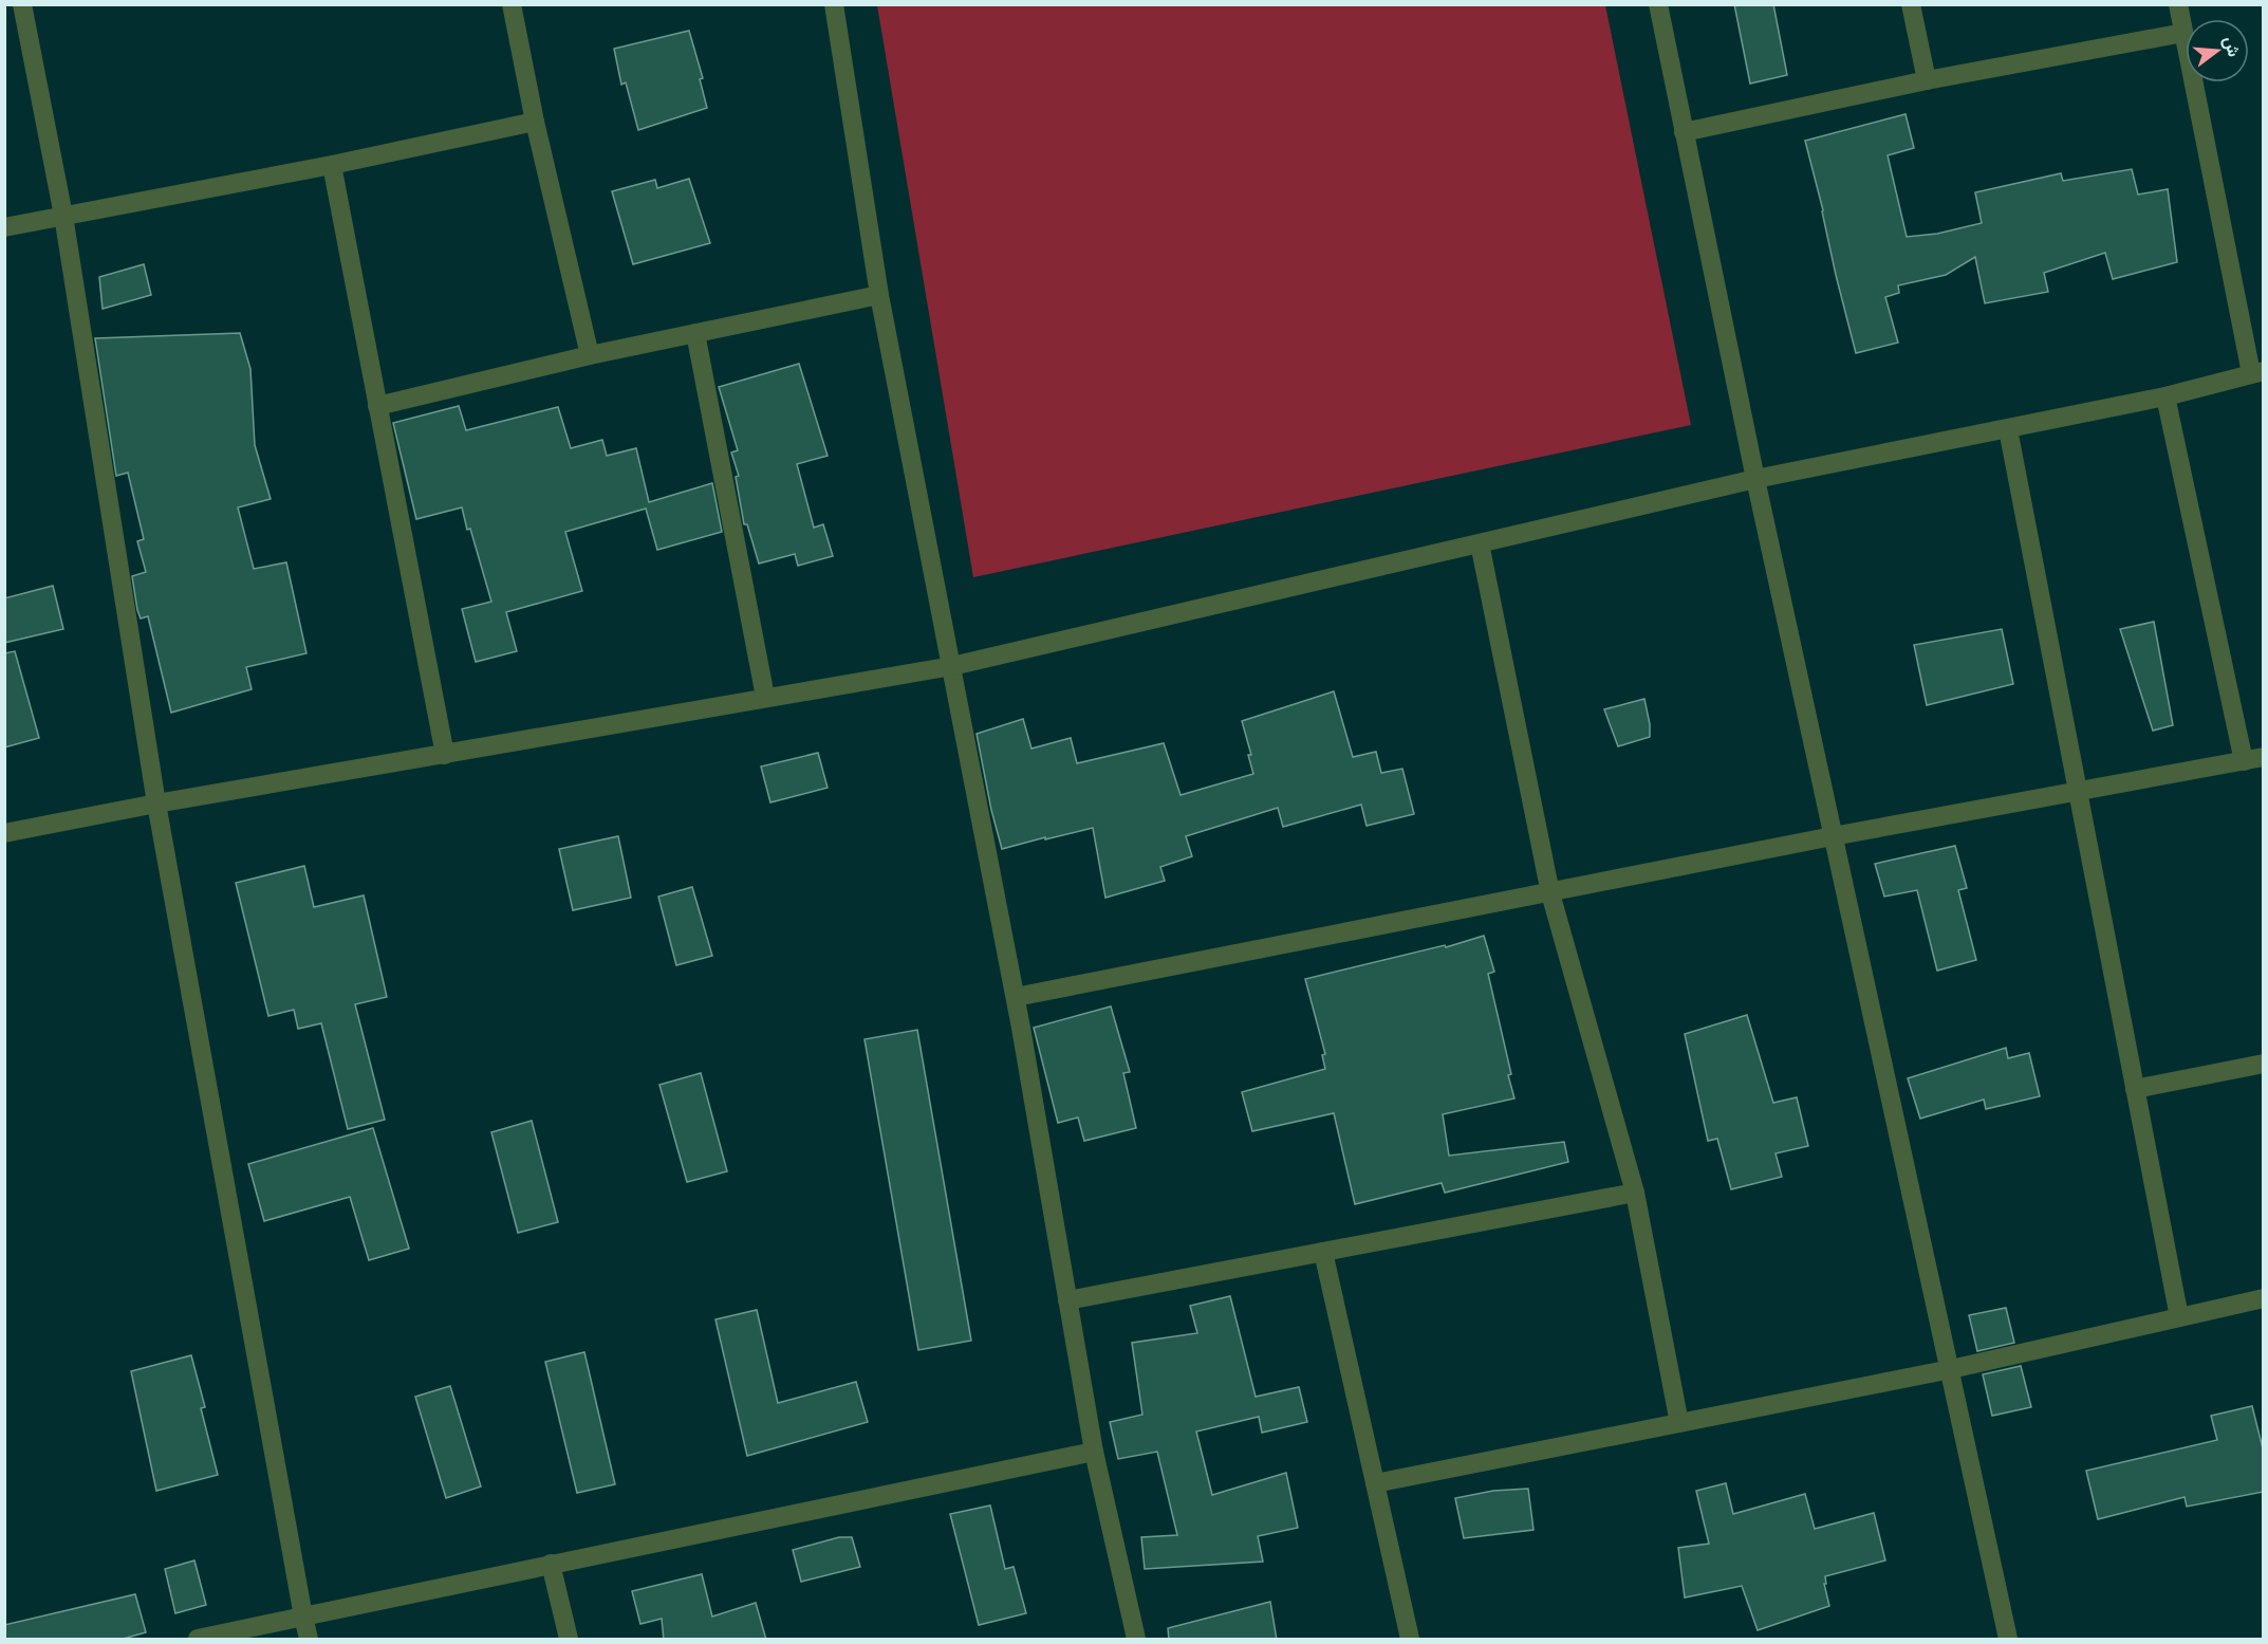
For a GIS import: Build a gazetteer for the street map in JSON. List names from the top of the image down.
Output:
{
  "north": "right"
}
